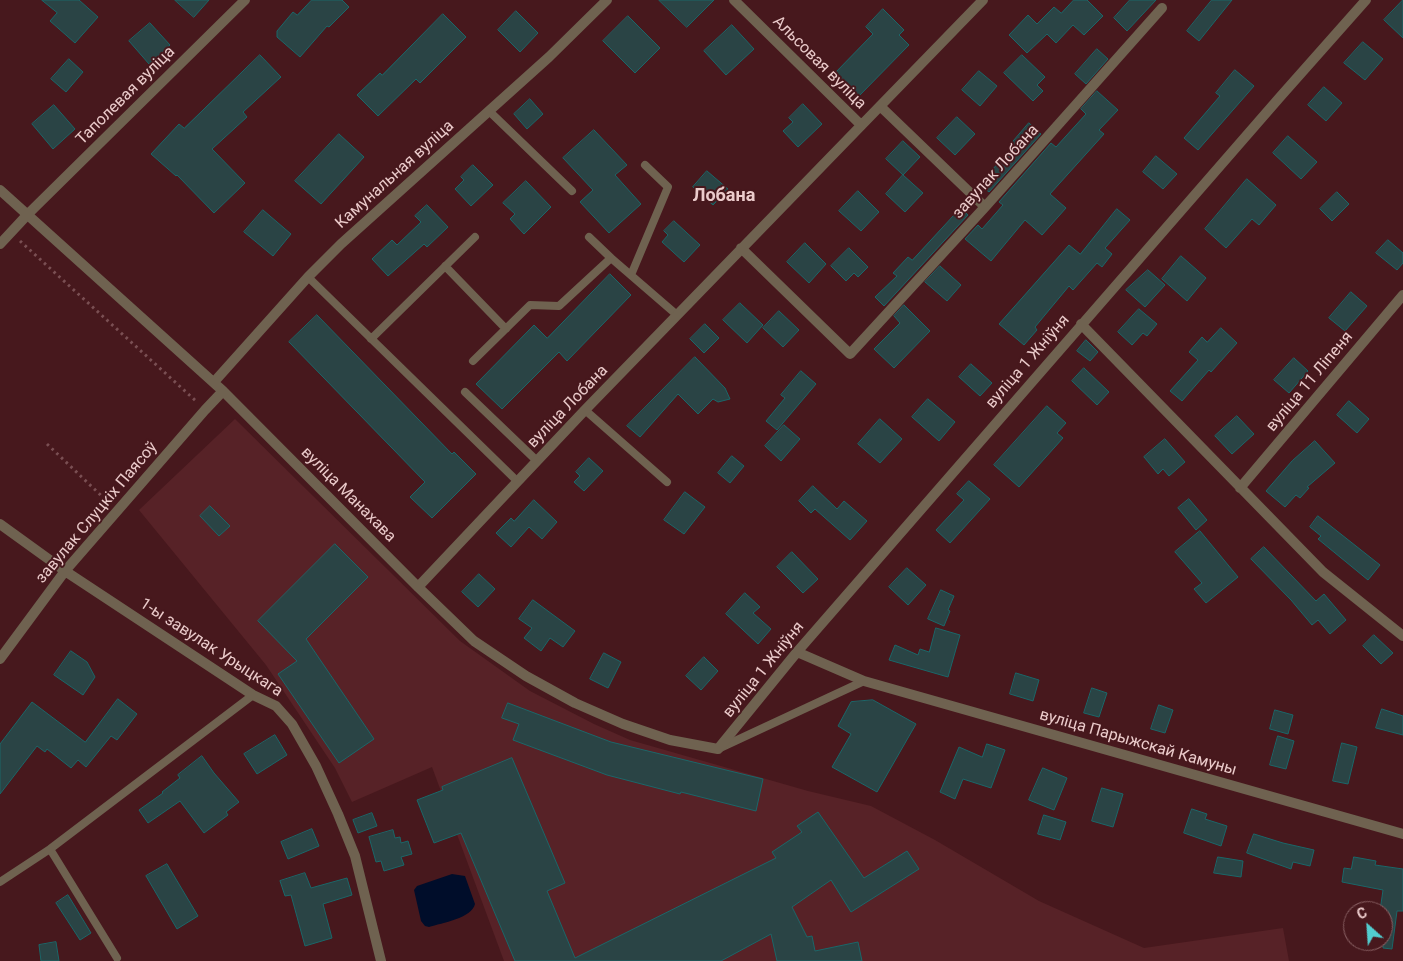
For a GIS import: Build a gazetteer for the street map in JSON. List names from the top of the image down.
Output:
{
  "streets": {
    "street": [
      "Альсовая вуліца",
      "Таполевая вуліца",
      "завулак Лобана",
      "Камунальная вуліца",
      "вуліца 1 Жніўня",
      "вуліца 11 Ліпеня",
      "вуліца Лобана",
      "вуліца Манахава",
      "завулак Слуцкіх Паясоў",
      "1-ы завулак Урыцкага",
      "вуліца Парыжскай Камуны"
    ]
  },
  "crossings": [
    ["Альсовая вуліца", "вуліца Лобана"],
    ["Таполевая вуліца", "вуліца Манахава"],
    ["завулак Лобана", "вуліца Лобана"],
    ["Камунальная вуліца", "вуліца Манахава"],
    ["вуліца 1 Жніўня", "вуліца Манахава"],
    ["вуліца 1 Жніўня", "вуліца Парыжскай Камуны"],
    ["вуліца Лобана", "вуліца Манахава"],
    ["вуліца Манахава", "завулак Слуцкіх Паясоў"],
    ["завулак Слуцкіх Паясоў", "1-ы завулак Урыцкага"]
  ],
  "districts": ["Лобана"],
  "north": "top left"
}
